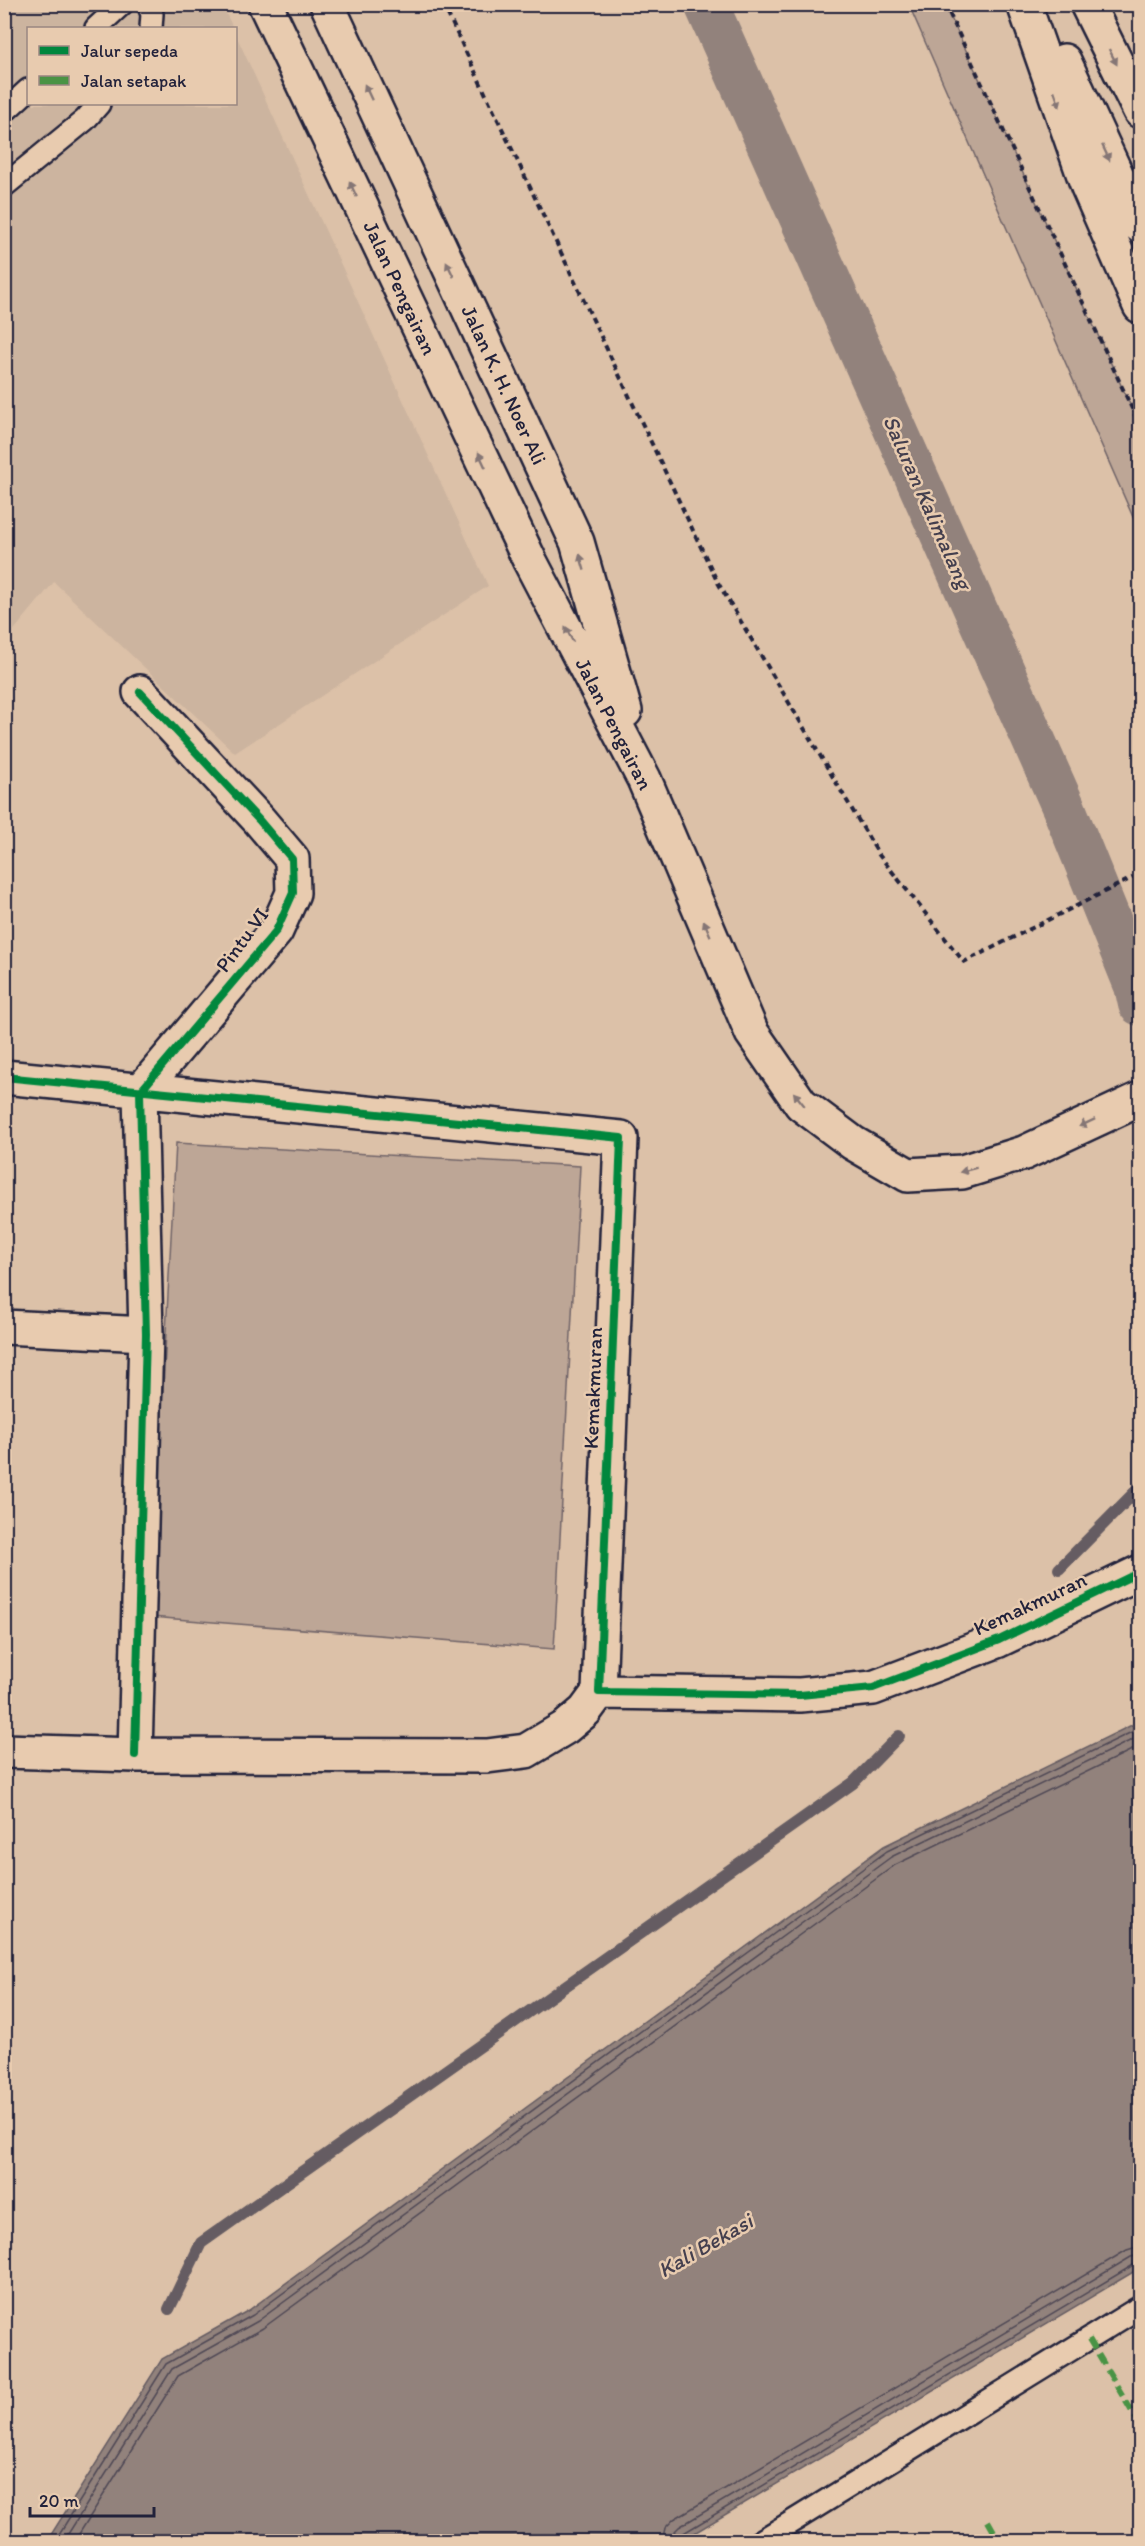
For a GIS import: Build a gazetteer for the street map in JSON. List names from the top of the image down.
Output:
{
  "streets": {
    "main road": [
      "Jalan Pengairan",
      "Jalan K. H. Noer Ali",
      "Pintu VI",
      "Kemakmuran"
    ]
  },
  "crossings": [
    ["Jalan Pengairan", "Jalan K. H. Noer Ali"],
    ["Pintu VI", "Kemakmuran"]
  ],
  "one_way": ["Jalan Pengairan", "Jalan K. H. Noer Ali"],
  "water": ["Saluran Kalimalang", "Kali Bekasi"],
  "legend": ["Jalur sepeda", "Jalan setapak"],
  "scale_bar": "20 m"
}
